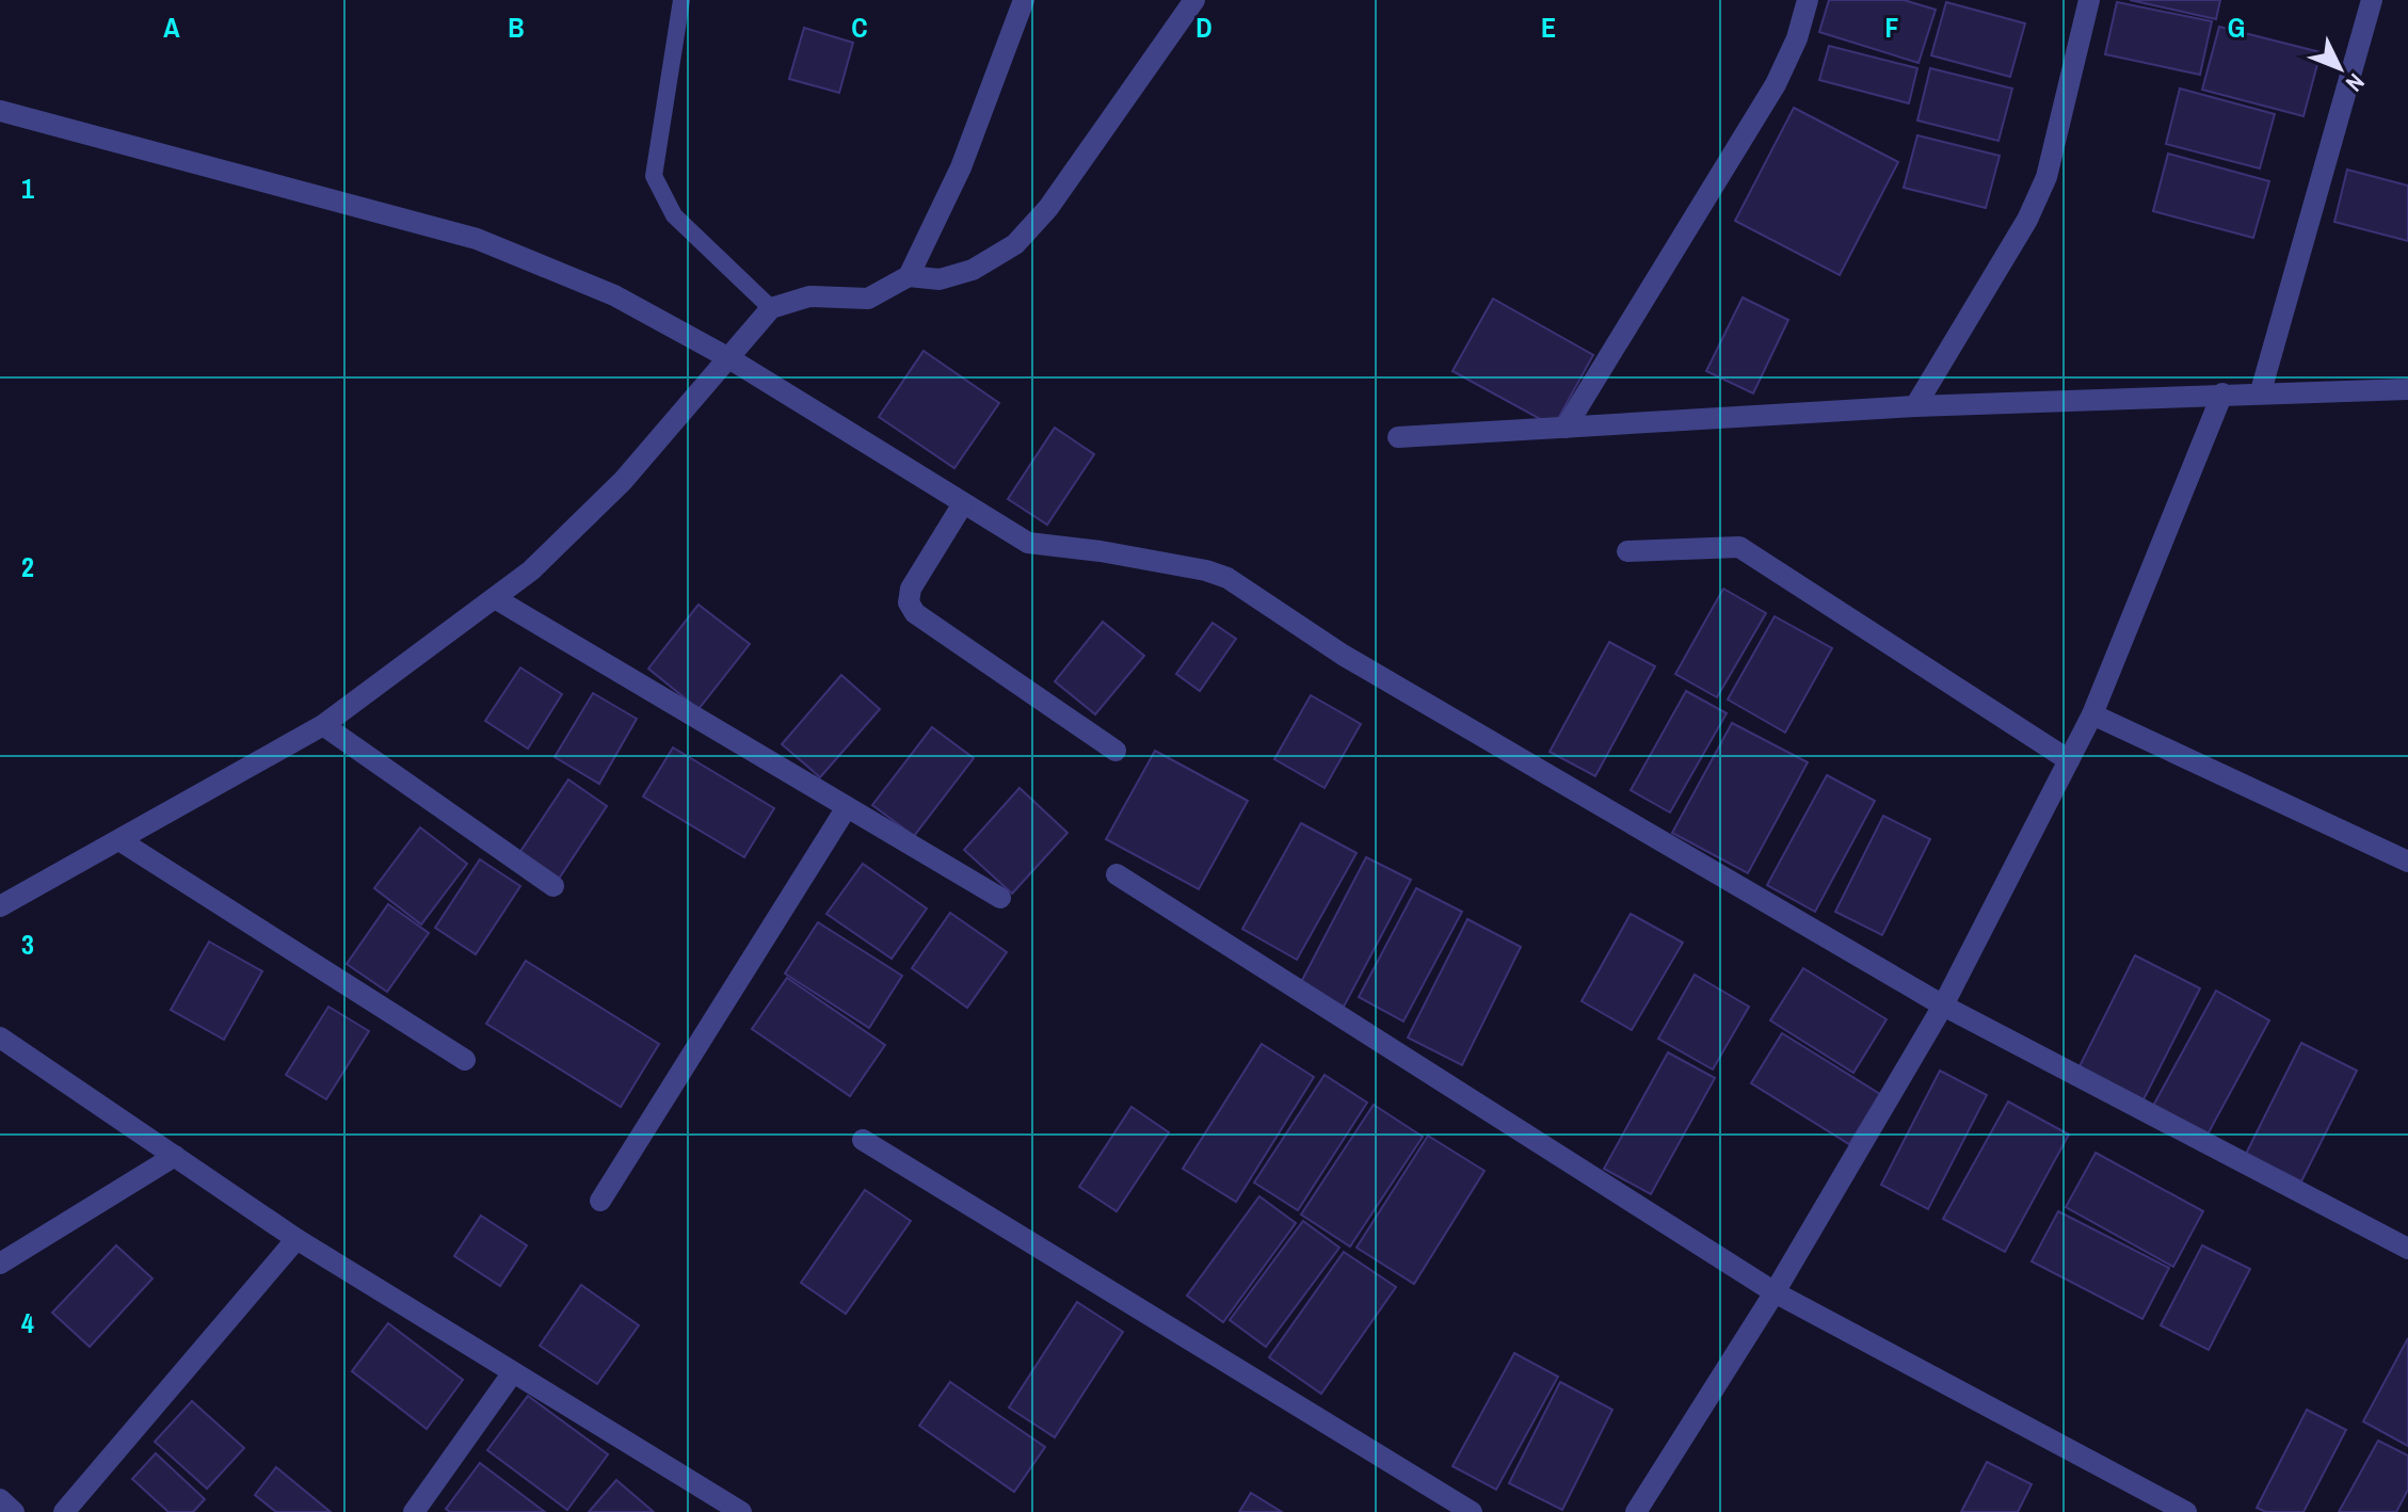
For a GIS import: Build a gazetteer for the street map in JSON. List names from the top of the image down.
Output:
{
  "north": "bottom right",
  "grid": {
    "columns": [
      "A",
      "B",
      "C",
      "D",
      "E",
      "F",
      "G"
    ],
    "rows": [
      "1",
      "2",
      "3",
      "4"
    ]
  }
}
